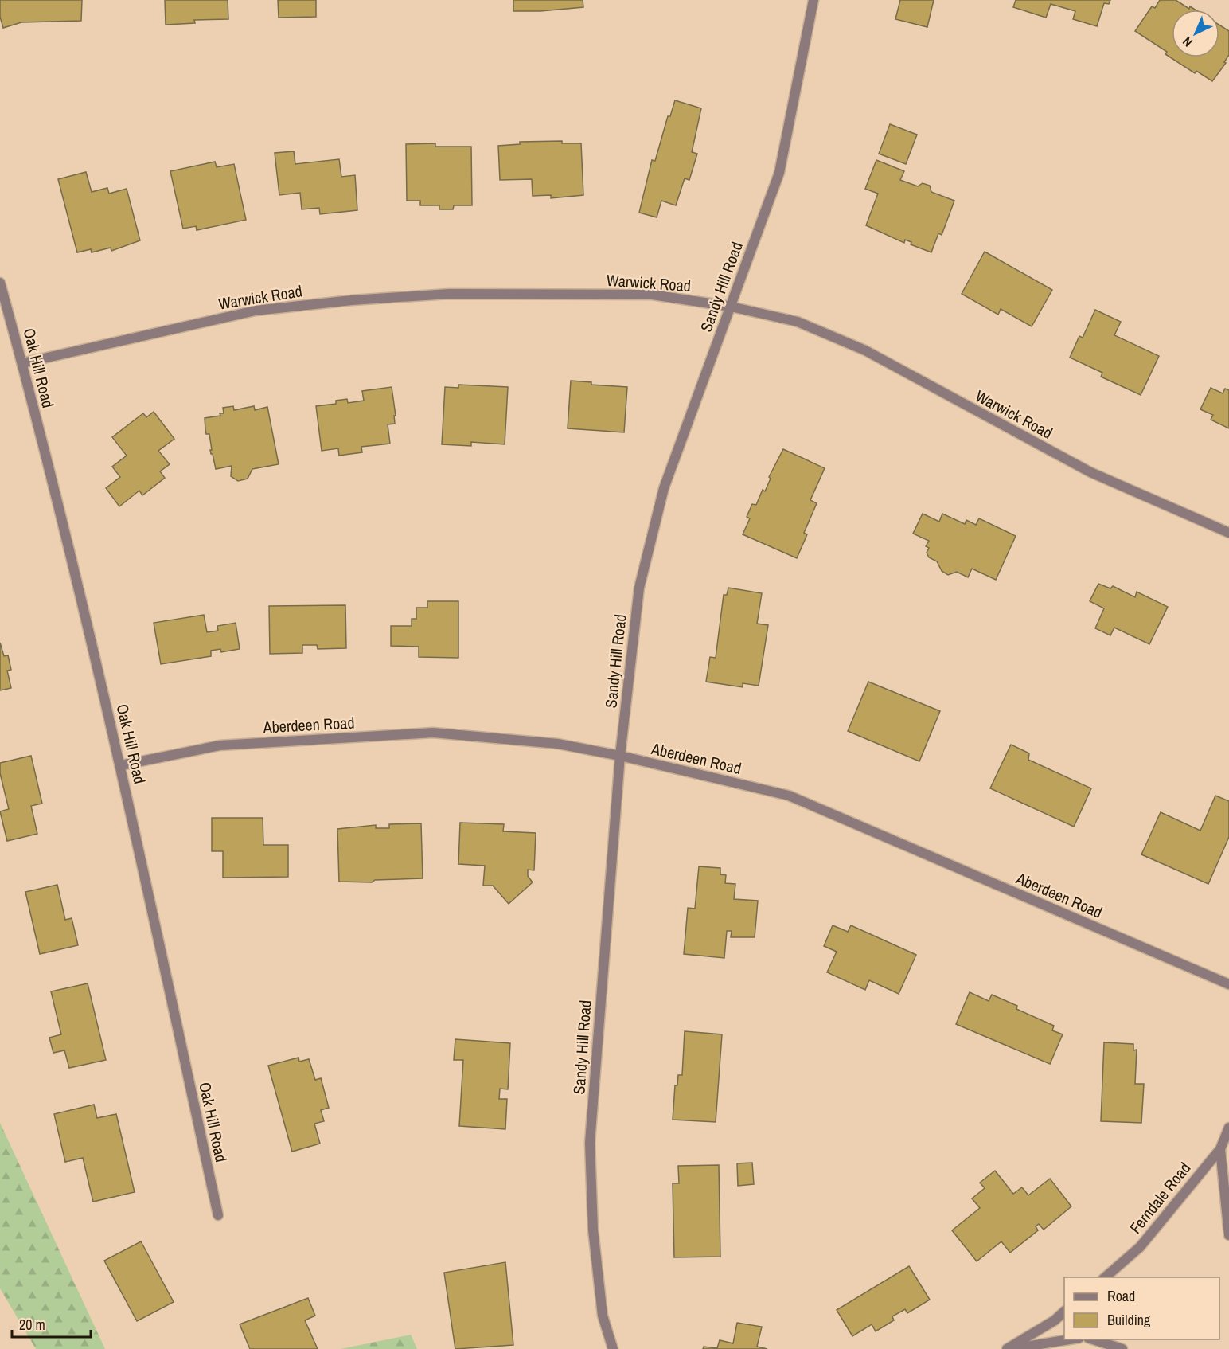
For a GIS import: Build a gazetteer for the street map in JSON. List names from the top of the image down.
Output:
{
  "streets": {
    "street": [
      "Warwick Road",
      "Sandy Hill Road",
      "Oak Hill Road",
      "Aberdeen Road",
      "Ferndale Road"
    ]
  },
  "crossings": [
    ["Warwick Road", "Sandy Hill Road"],
    ["Warwick Road", "Oak Hill Road"],
    ["Sandy Hill Road", "Aberdeen Road"],
    ["Oak Hill Road", "Aberdeen Road"]
  ],
  "legend": ["Road", "Building"],
  "scale_bar": "20 m",
  "north": "bottom left"
}
